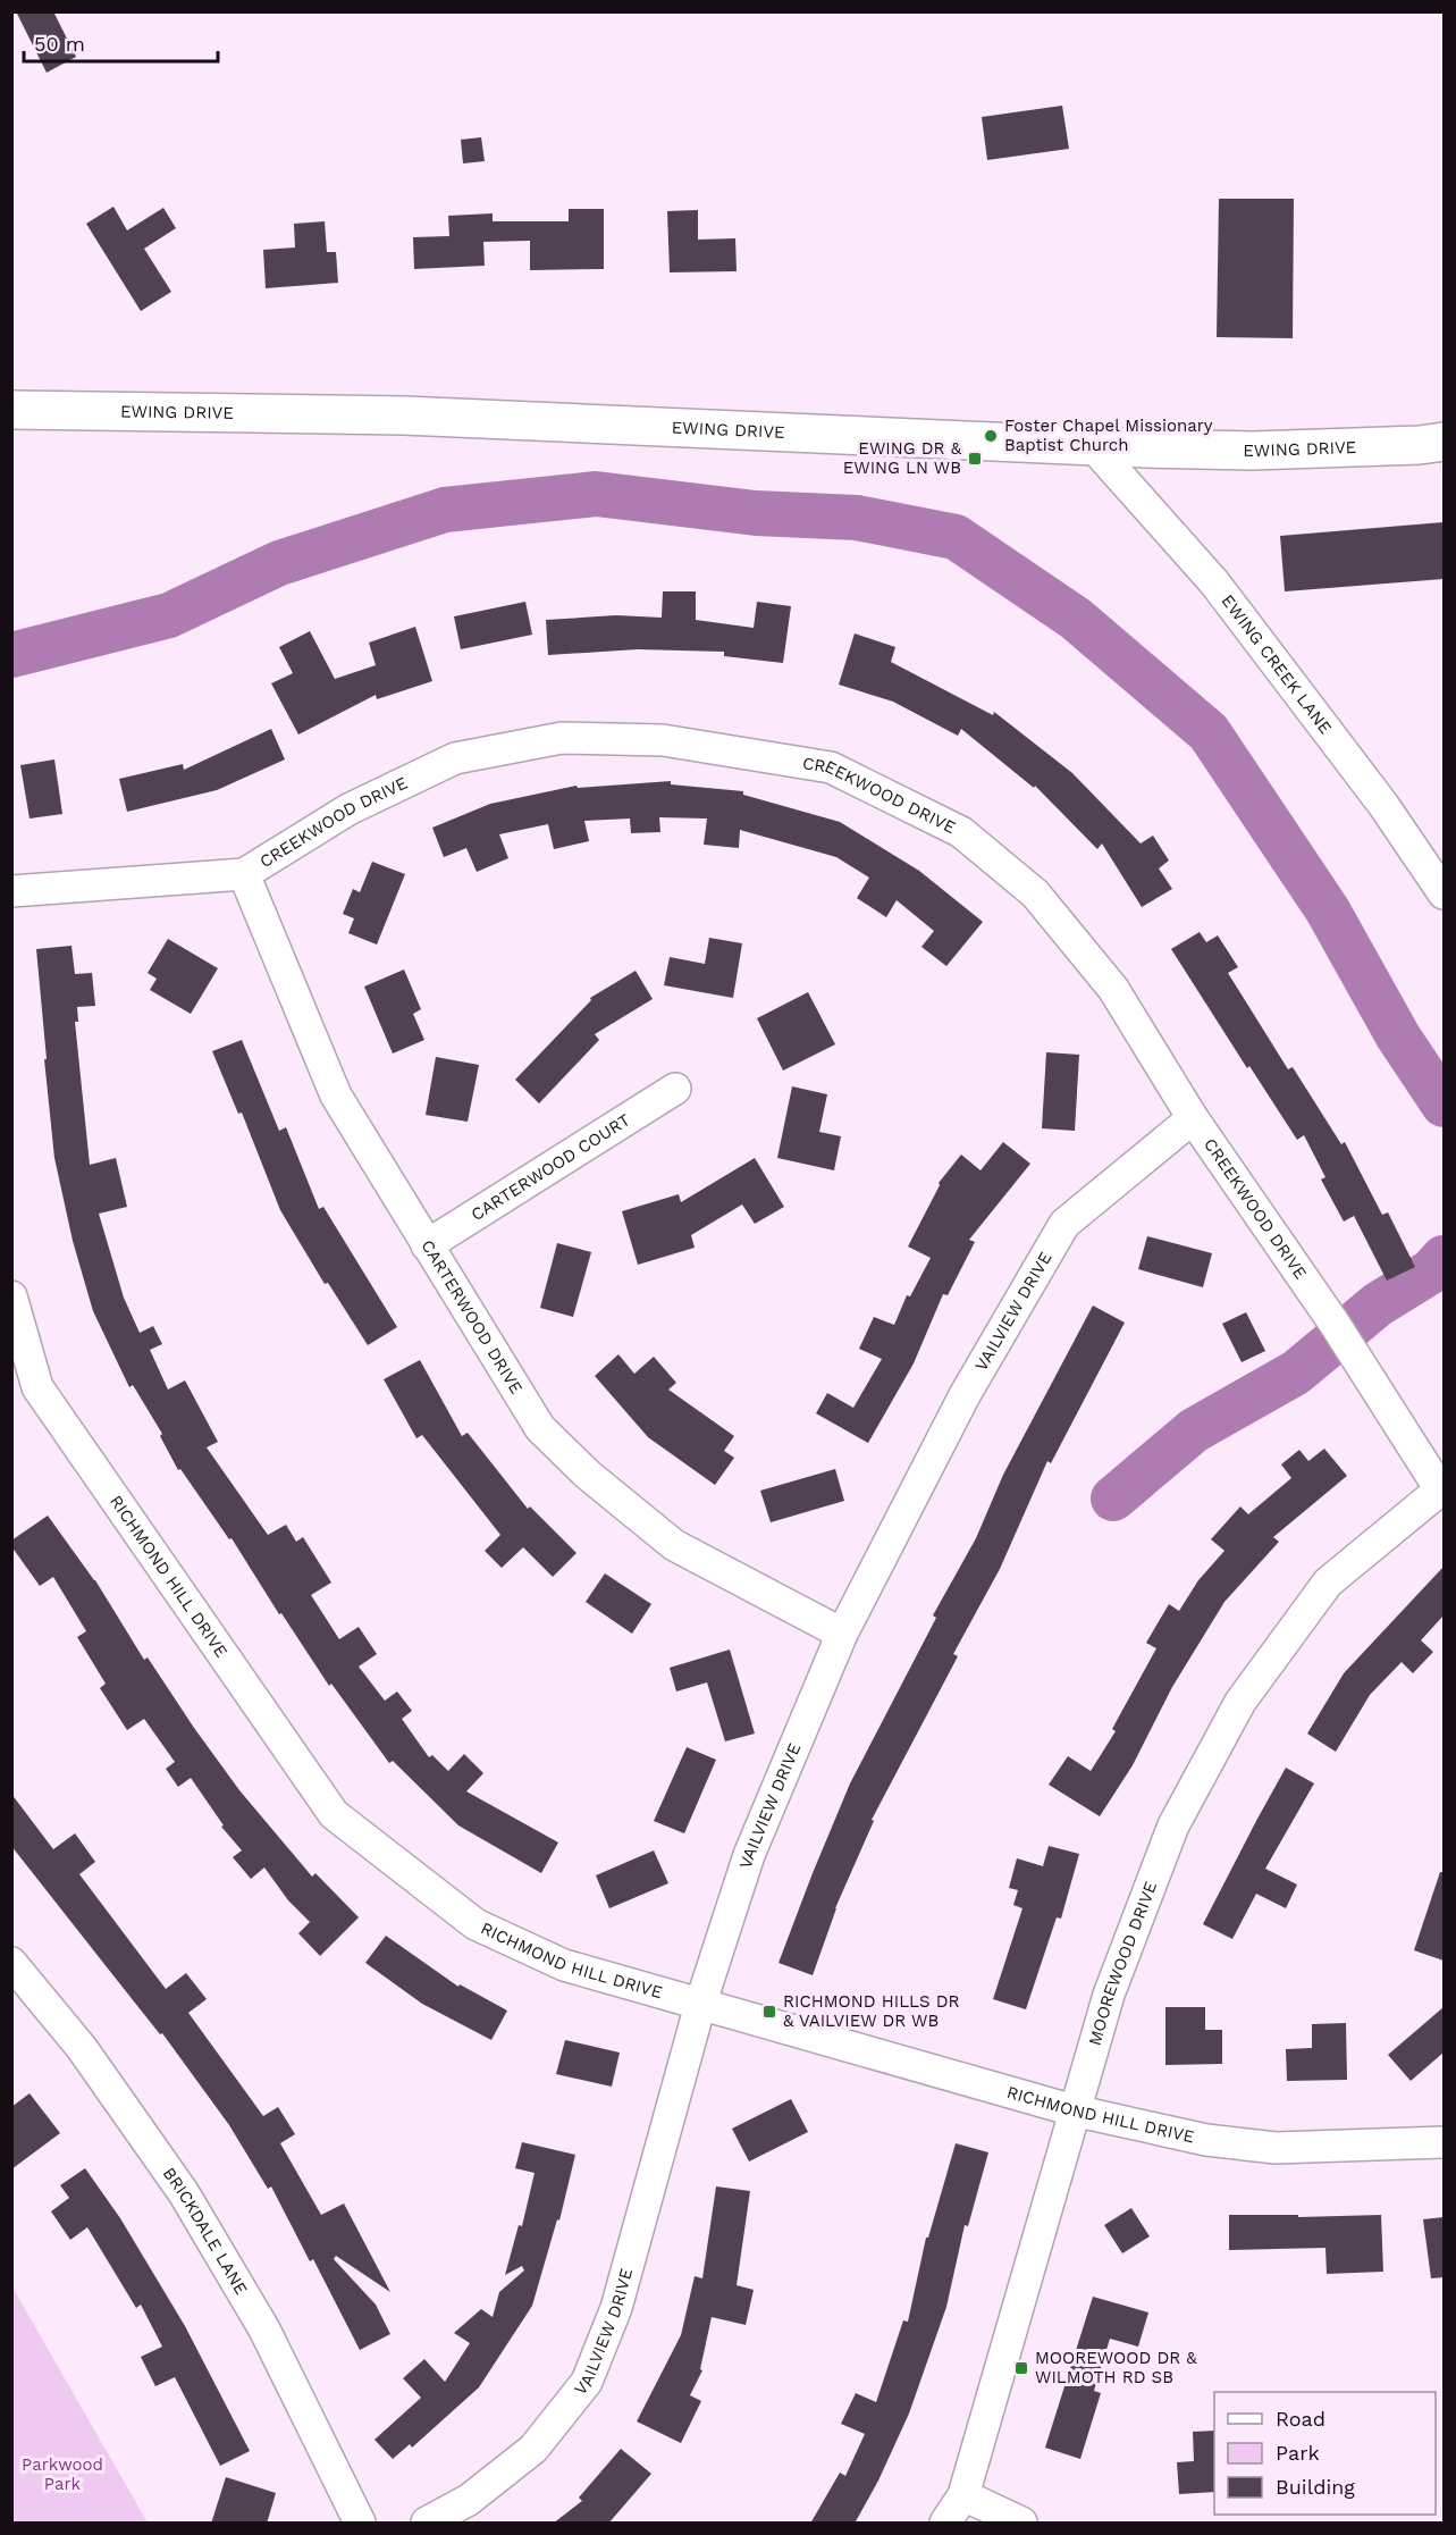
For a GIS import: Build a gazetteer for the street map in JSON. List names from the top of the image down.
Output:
{
  "streets": {
    "main road": ["EWING DRIVE"],
    "street": [
      "EWING CREEK LANE",
      "CREEKWOOD DRIVE",
      "CARTERWOOD COURT",
      "VAILVIEW DRIVE",
      "CARTERWOOD DRIVE",
      "RICHMOND HILL DRIVE",
      "MOOREWOOD DRIVE",
      "BRICKDALE LANE"
    ]
  },
  "crossings": [
    ["EWING DRIVE", "EWING CREEK LANE"],
    ["CREEKWOOD DRIVE", "VAILVIEW DRIVE"],
    ["CREEKWOOD DRIVE", "CARTERWOOD DRIVE"],
    ["CREEKWOOD DRIVE", "MOOREWOOD DRIVE"],
    ["CARTERWOOD COURT", "CARTERWOOD DRIVE"],
    ["VAILVIEW DRIVE", "CARTERWOOD DRIVE"],
    ["VAILVIEW DRIVE", "RICHMOND HILL DRIVE"],
    ["RICHMOND HILL DRIVE", "MOOREWOOD DRIVE"]
  ],
  "parks": ["Parkwood Park"],
  "places": {
    "other": ["Foster Chapel Missionary Baptist Church"],
    "transit": ["EWING DR & EWING LN WB", "RICHMOND HILLS DR & VAILVIEW DR WB", "MOOREWOOD DR & WILMOTH RD SB"]
  },
  "legend": ["Road", "Park", "Building"],
  "scale_bar": "50 m"
}
